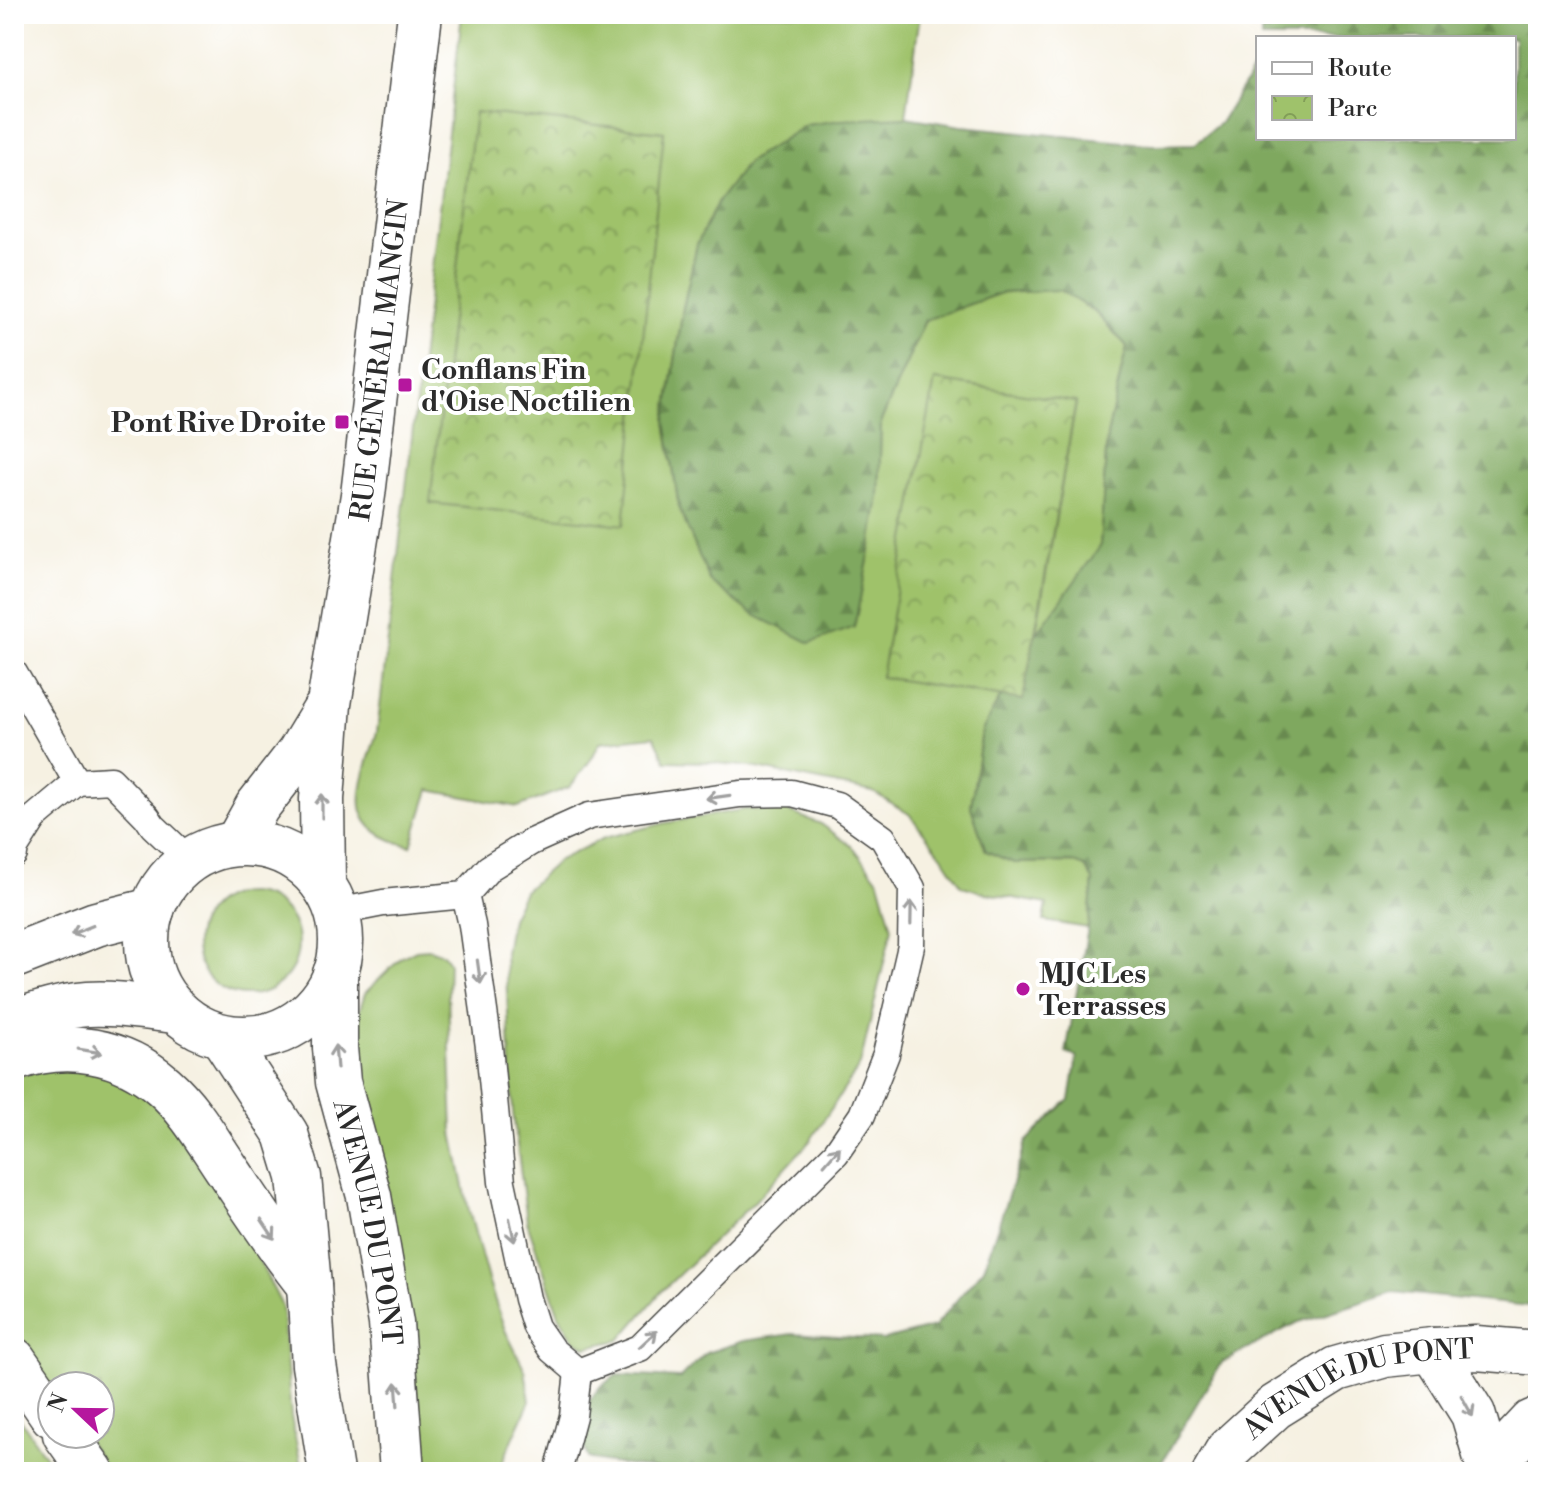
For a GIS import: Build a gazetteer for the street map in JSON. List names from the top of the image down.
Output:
{
  "streets": {
    "main road": ["RUE GÉNÉRAL MANGIN", "AVENUE DU PONT"]
  },
  "crossings": [
    ["RUE GÉNÉRAL MANGIN", "AVENUE DU PONT"]
  ],
  "places": {
    "transit": ["Conflans Fin d'Oise Noctilien", "Pont Rive Droite"],
    "other": ["MJC Les Terrasses"]
  },
  "legend": ["Route", "Parc"],
  "north": "left"
}
